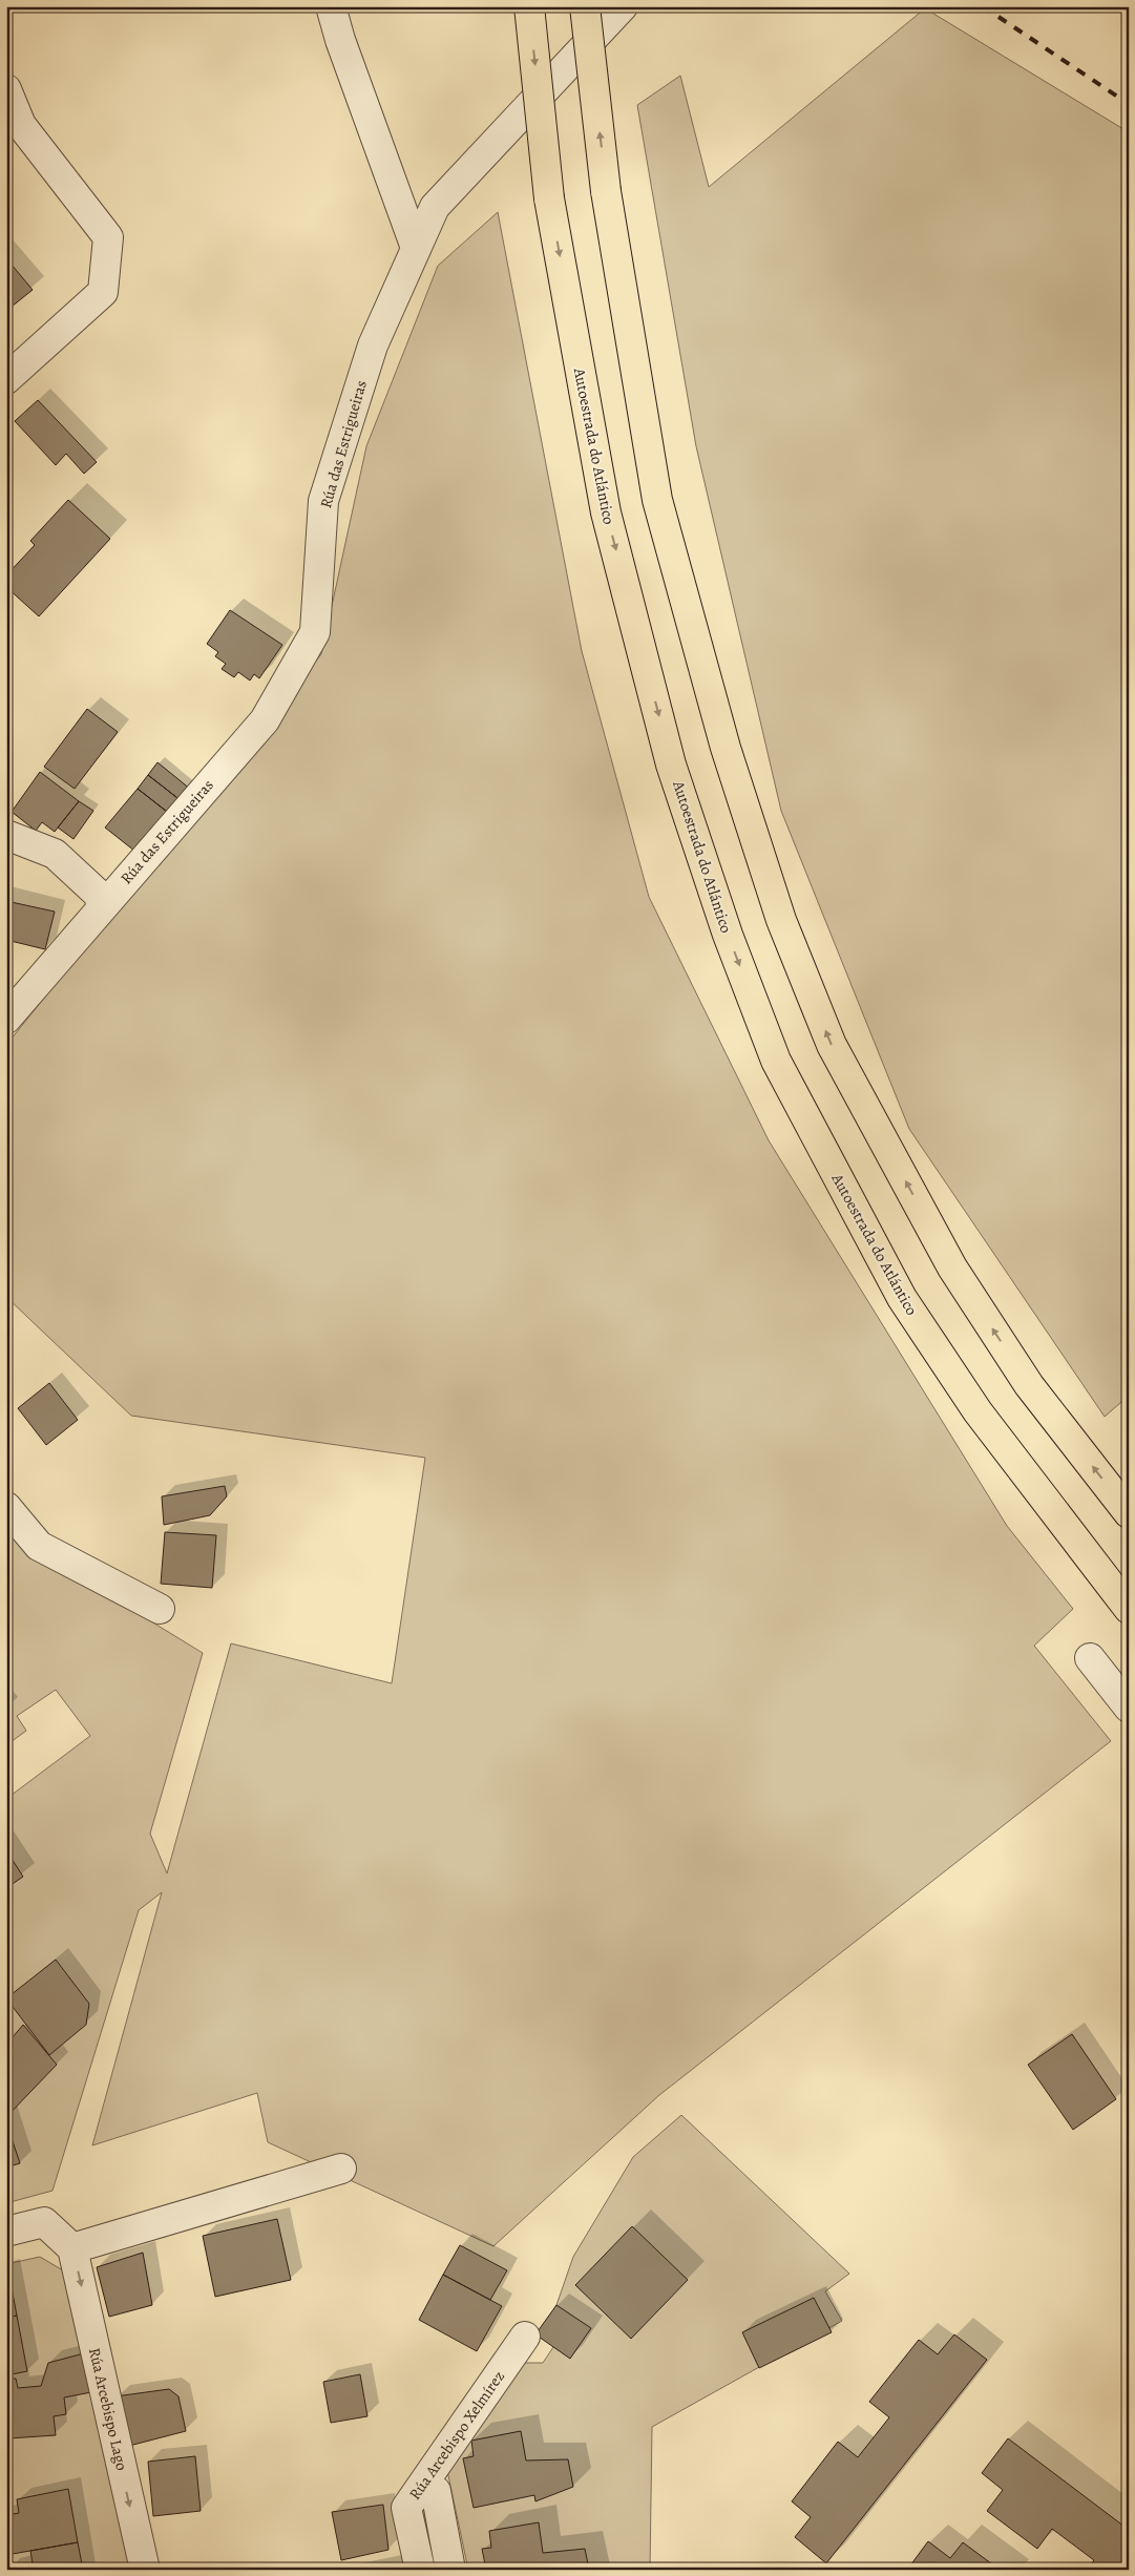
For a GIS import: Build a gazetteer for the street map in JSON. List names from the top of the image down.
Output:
{
  "streets": {
    "highway": ["Autoestrada do Atlántico"],
    "street": ["Rúa das Estrigueiras", "Rúa Arcebispo Lago", "Rúa Arcebispo Xelmírez"]
  },
  "one_way": ["Rúa Arcebispo Lago"]
}
